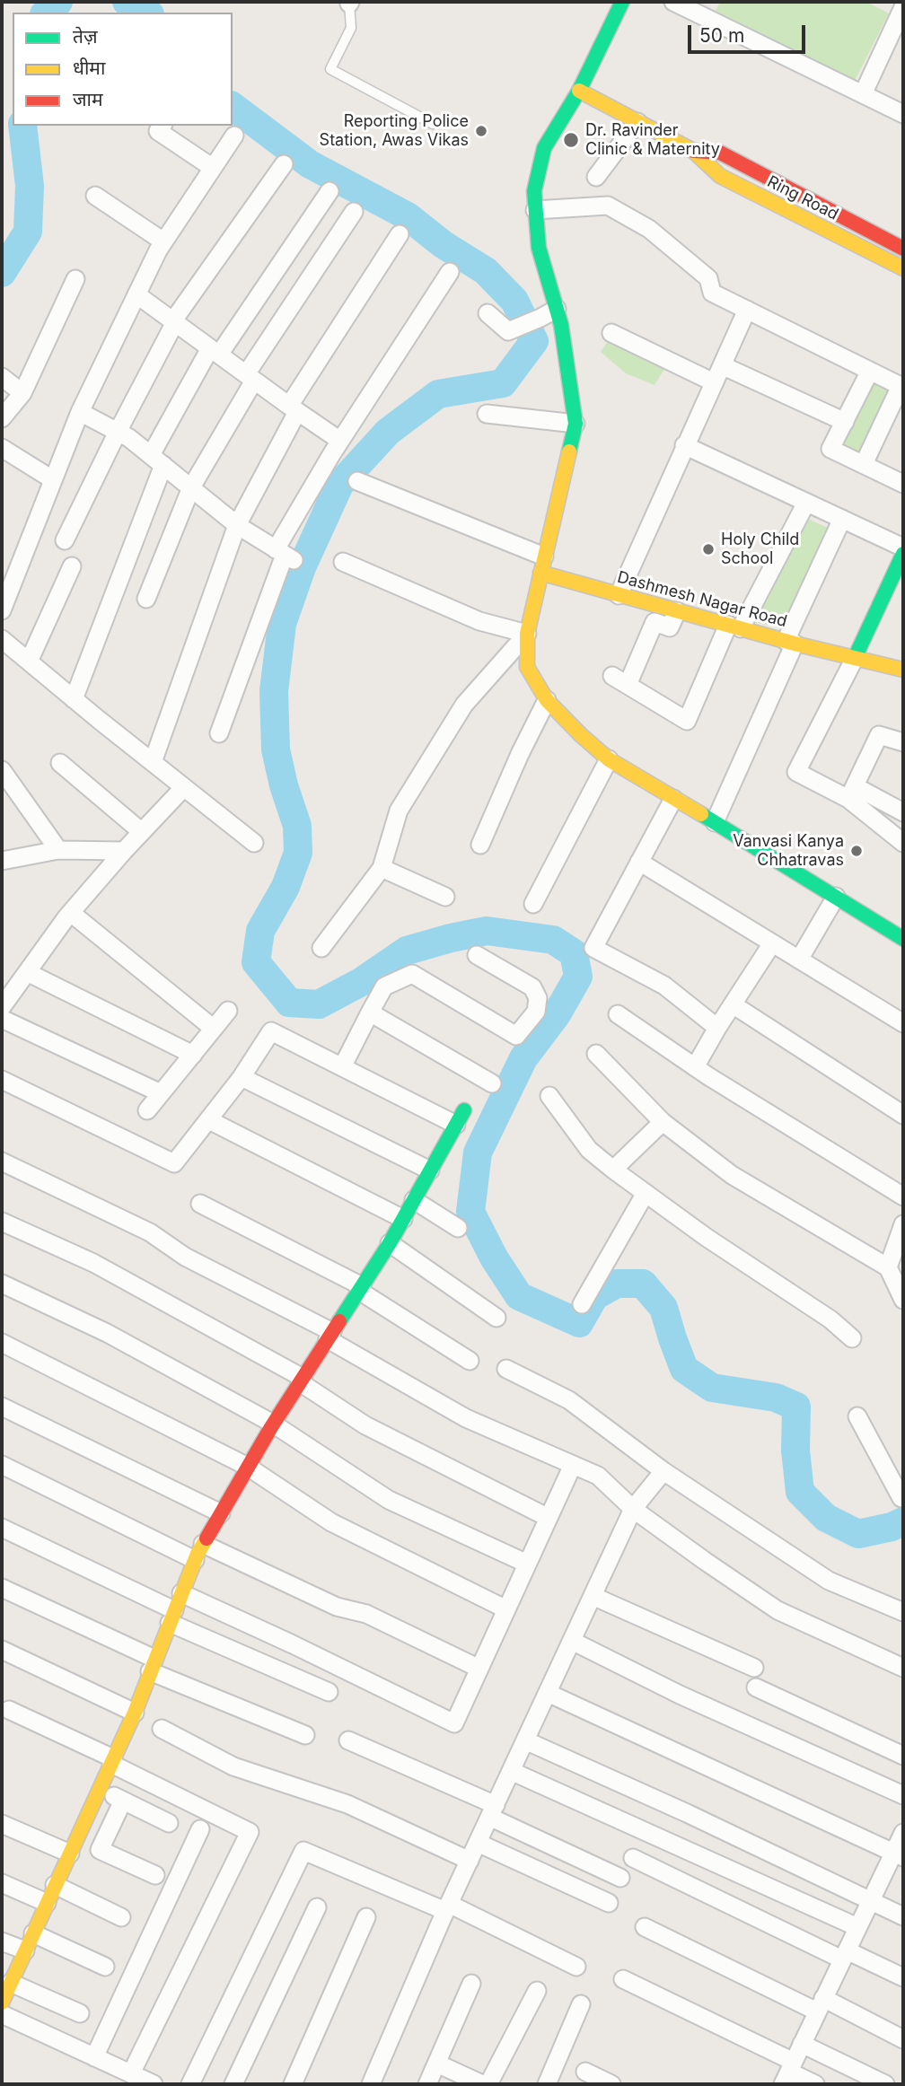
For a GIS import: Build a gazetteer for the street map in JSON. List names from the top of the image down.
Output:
{
  "streets": {
    "street": ["Ring Road", "Dashmesh Nagar Road"]
  },
  "places": [
    "Reporting Police Station, Awas Vikas",
    "Dr. Ravinder Clinic & Maternity",
    "Holy Child School",
    "Vanvasi Kanya Chhatravas"
  ],
  "legend": ["तेज़", "धीमा", "जाम"],
  "scale_bar": "50 m"
}
